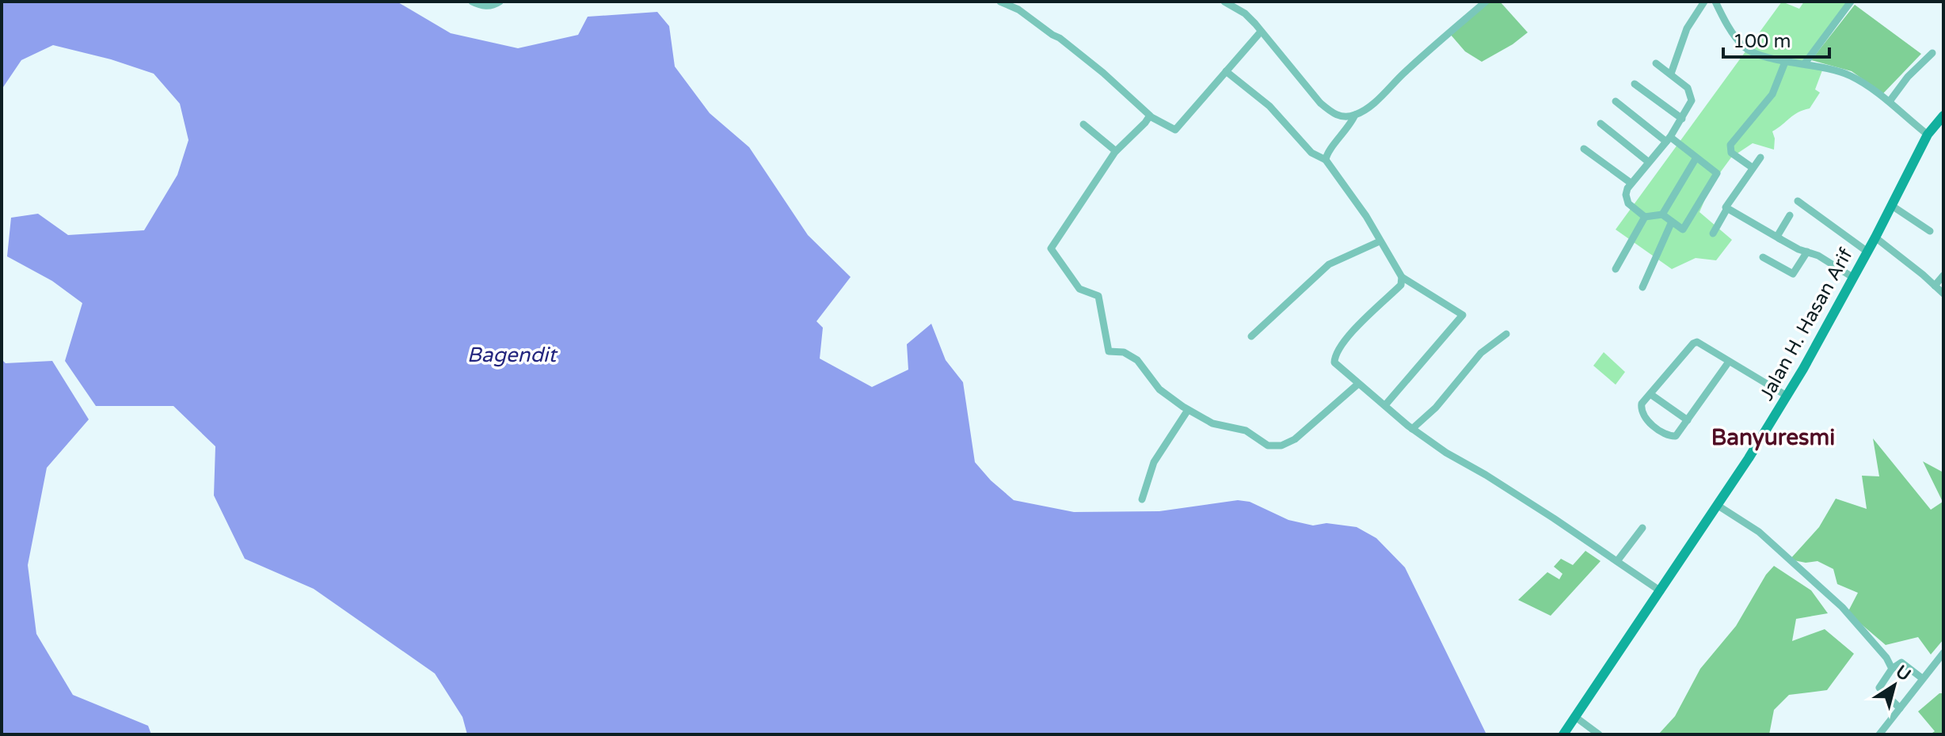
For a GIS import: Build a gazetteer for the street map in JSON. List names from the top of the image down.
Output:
{
  "streets": {
    "main road": ["Jalan H. Hasan Arif"]
  },
  "districts": ["Banyuresmi"],
  "water": ["Bagendit"],
  "scale_bar": "100 m",
  "north": "top right"
}
